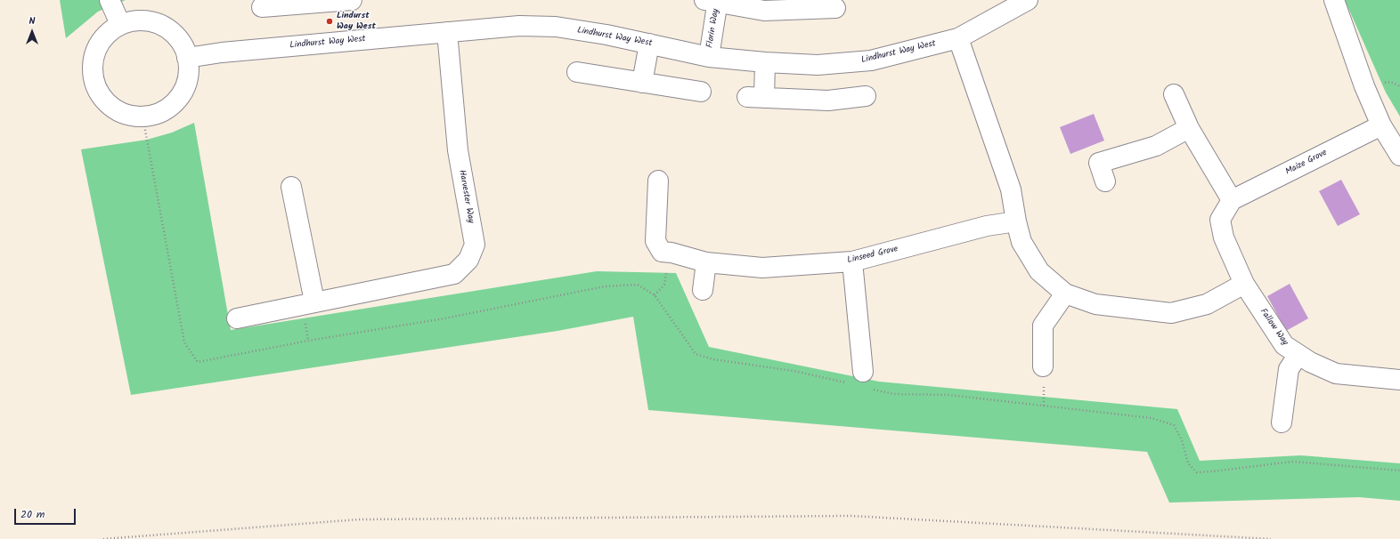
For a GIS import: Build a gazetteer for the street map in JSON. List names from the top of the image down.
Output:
{
  "streets": {
    "street": [
      "Florin Way",
      "Lindhurst Way West",
      "Maize Grove",
      "Harvester Way",
      "Linseed Grove",
      "Fallow Way"
    ]
  },
  "crossings": [
    ["Florin Way", "Lindhurst Way West"],
    ["Lindhurst Way West", "Harvester Way"],
    ["Maize Grove", "Fallow Way"]
  ],
  "places": ["Lindurst Way West"],
  "scale_bar": "20 m",
  "north": "top"
}
